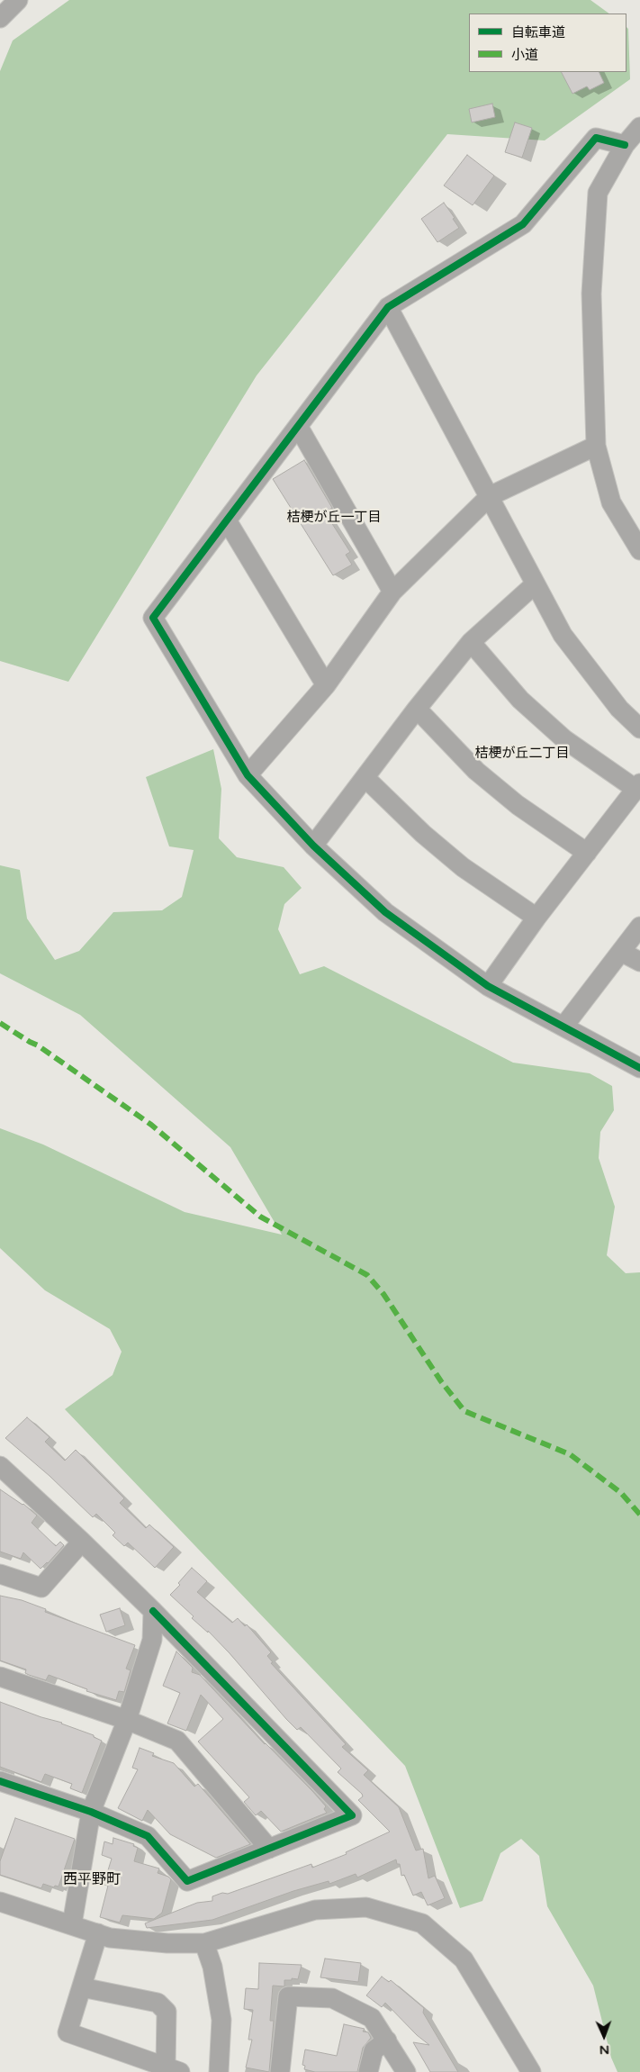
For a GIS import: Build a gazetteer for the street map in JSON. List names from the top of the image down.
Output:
{
  "districts": ["桔梗が丘一丁目", "桔梗が丘二丁目", "西平野町"],
  "legend": ["自転車道", "小道"],
  "north": "bottom"
}
